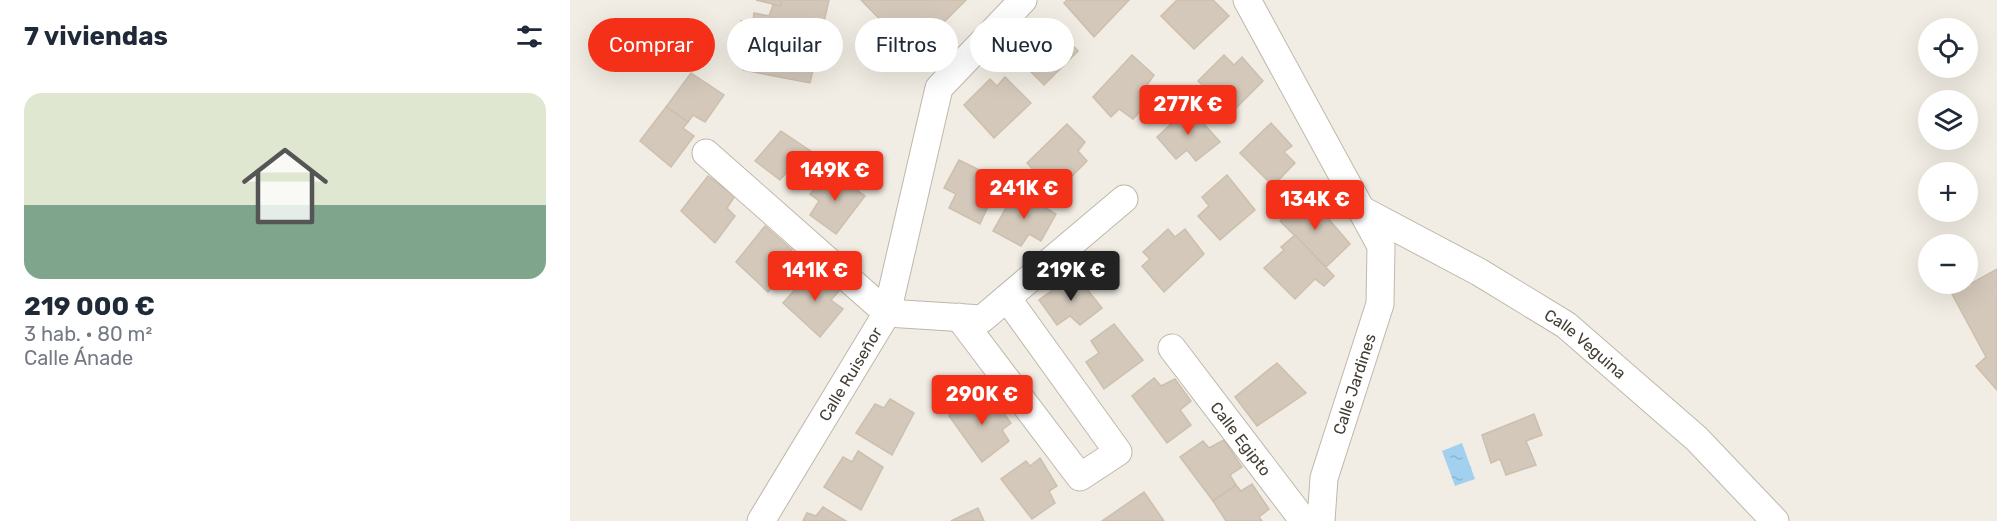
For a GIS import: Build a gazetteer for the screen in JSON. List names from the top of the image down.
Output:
{
  "streets": {
    "street": [
      "Calle Veguina",
      "Calle Ruiseñor",
      "Calle Jardines",
      "Calle Egipto"
    ]
  },
  "crossings": [
    ["Calle Veguina", "Calle Jardines"]
  ],
  "page": {
    "heading": "7 viviendas",
    "map_buttons": ["+", "−"],
    "chip": [
      "Comprar",
      "Alquilar",
      "Filtros",
      "Nuevo"
    ],
    "list": [
      {
        "name": "219 000 €",
        "note": "3 hab. · 80 m² · Calle Ánade"
      }
    ],
    "price": [
      "277K €",
      "149K €",
      "241K €",
      "134K €",
      "141K €",
      "219K €",
      "290K €"
    ]
  }
}
